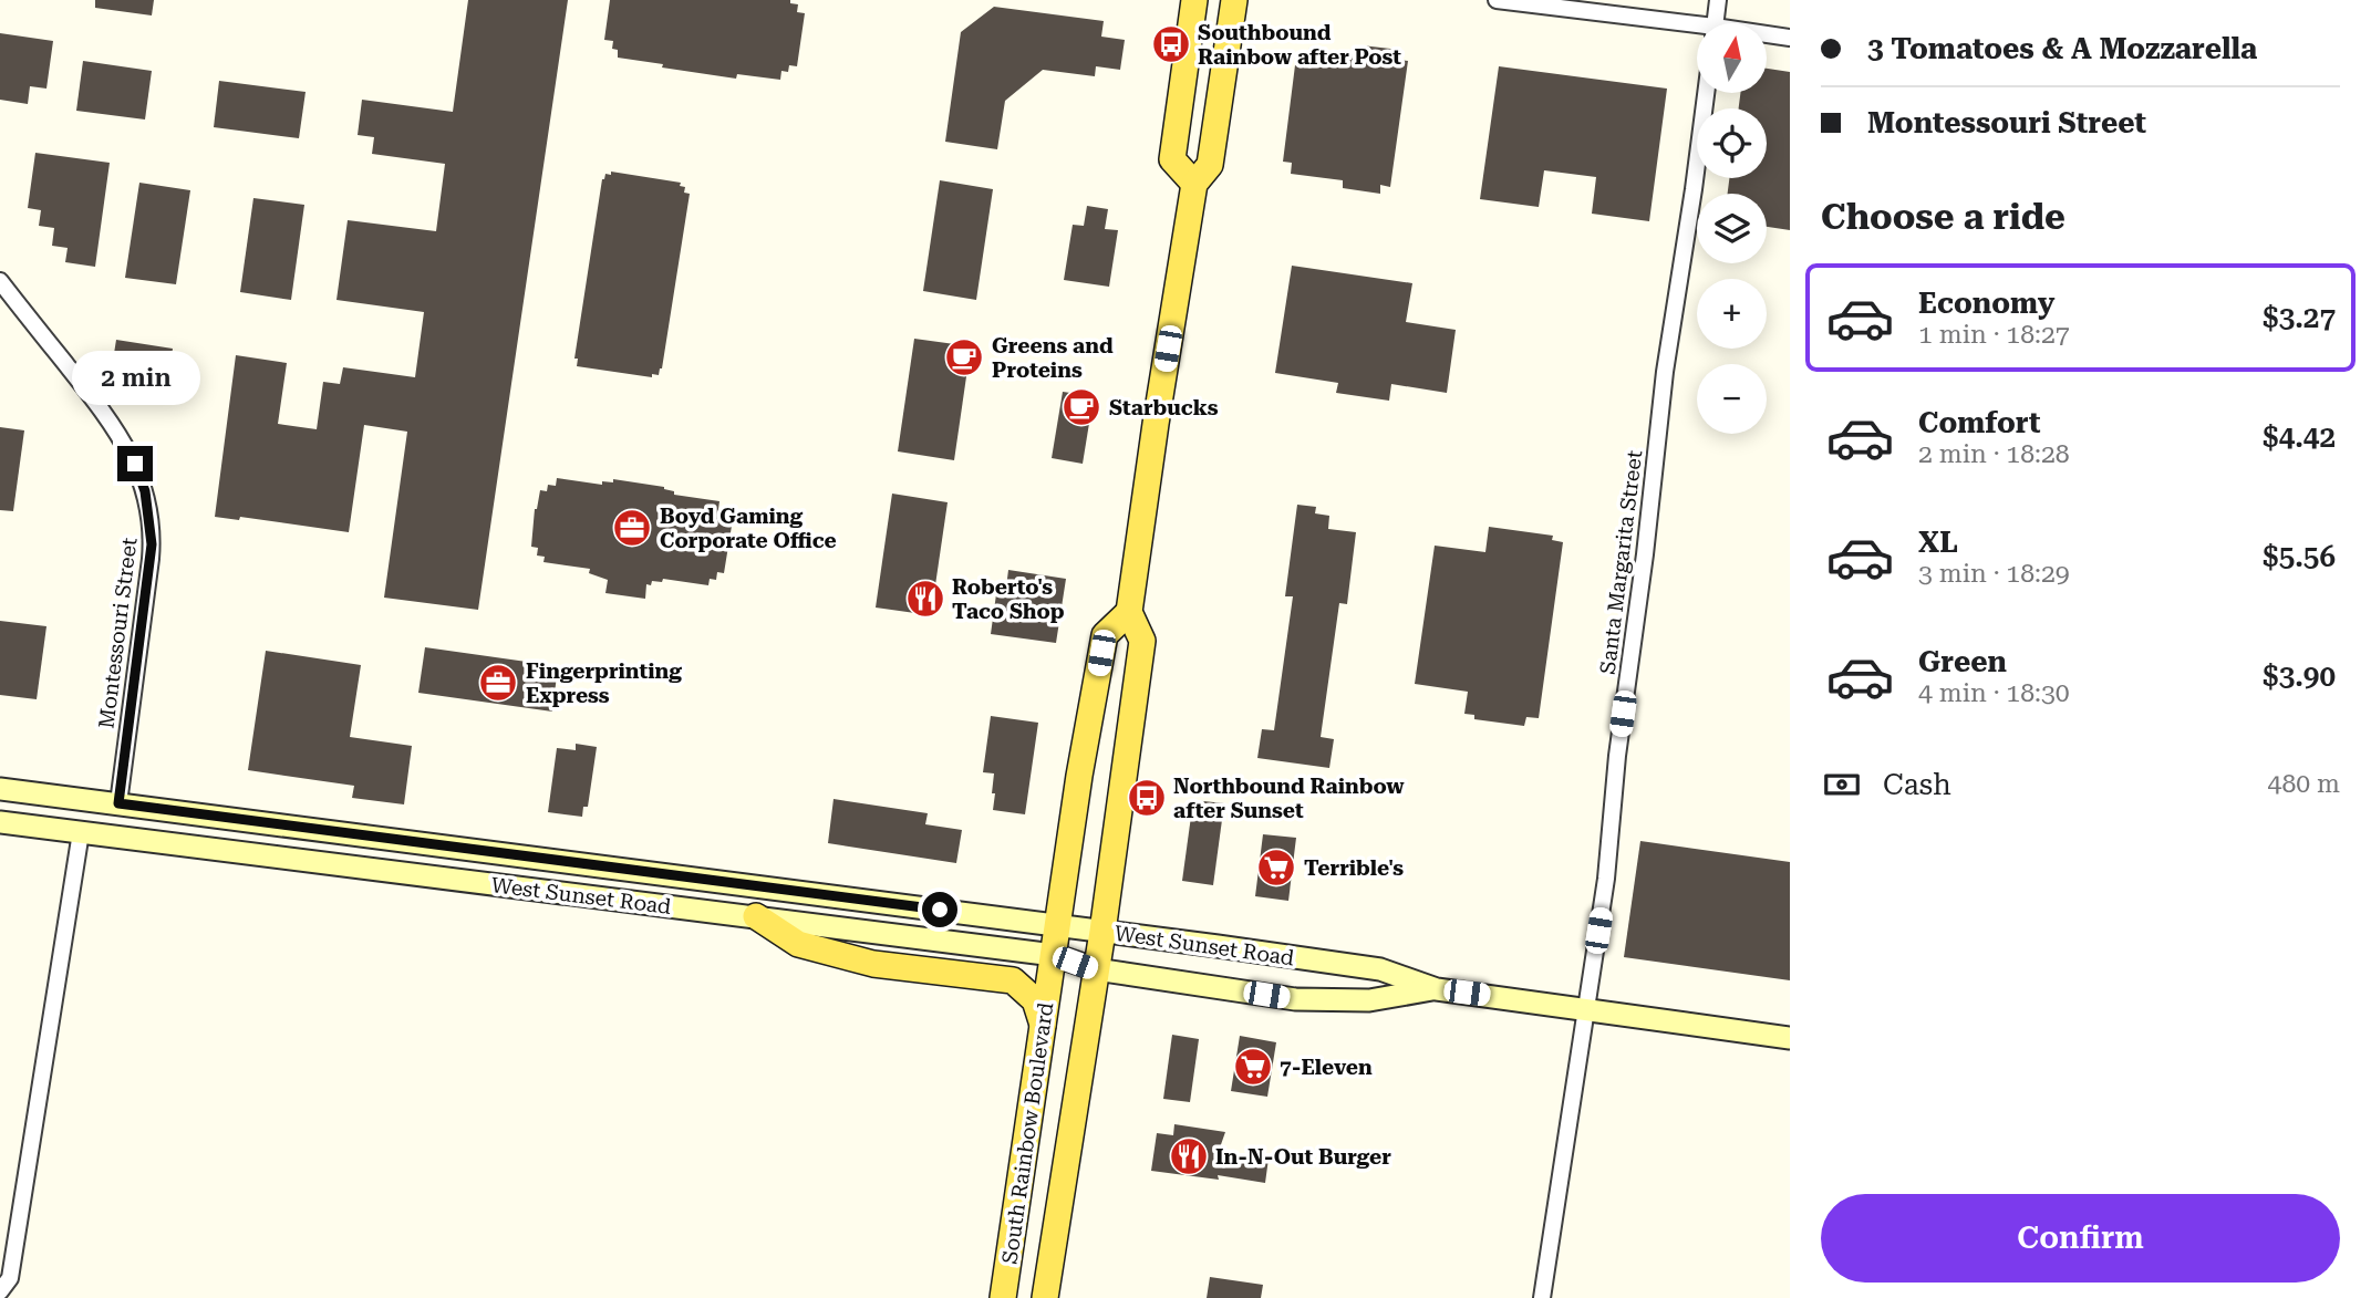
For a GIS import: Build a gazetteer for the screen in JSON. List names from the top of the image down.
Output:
{
  "streets": {
    "main road": ["West Sunset Road", "South Rainbow Boulevard"],
    "street": ["Santa Margarita Street", "Montessouri Street"]
  },
  "crossings": [
    ["Santa Margarita Street", "West Sunset Road"],
    ["Montessouri Street", "West Sunset Road"],
    ["West Sunset Road", "South Rainbow Boulevard"]
  ],
  "places": {
    "bus stop": ["Southbound Rainbow after Post", "Northbound Rainbow after Sunset"],
    "cafe": ["Greens and Proteins", "Starbucks"],
    "office": ["Boyd Gaming Corporate Office", "Fingerprinting Express"],
    "restaurant": ["Roberto's Taco Shop", "In-N-Out Burger"],
    "supermarket": ["Terrible's", "7-Eleven"]
  },
  "north": "top",
  "page": {
    "banner": ["3 Tomatoes & A Mozzarella", "Montessouri Street"],
    "map_buttons": ["+", "−"],
    "heading": "Choose a ride",
    "list": [
      {
        "name": "Economy",
        "note": "1 min · 18:27",
        "value": "$3.27"
      },
      {
        "name": "Comfort",
        "note": "2 min · 18:28",
        "value": "$4.42"
      },
      {
        "name": "XL",
        "note": "3 min · 18:29",
        "value": "$5.56"
      },
      {
        "name": "Green",
        "note": "4 min · 18:30",
        "value": "$3.90"
      }
    ],
    "bubble": "2 min",
    "pay": ["Cash", "480 m"],
    "buttons": "Confirm"
  }
}
